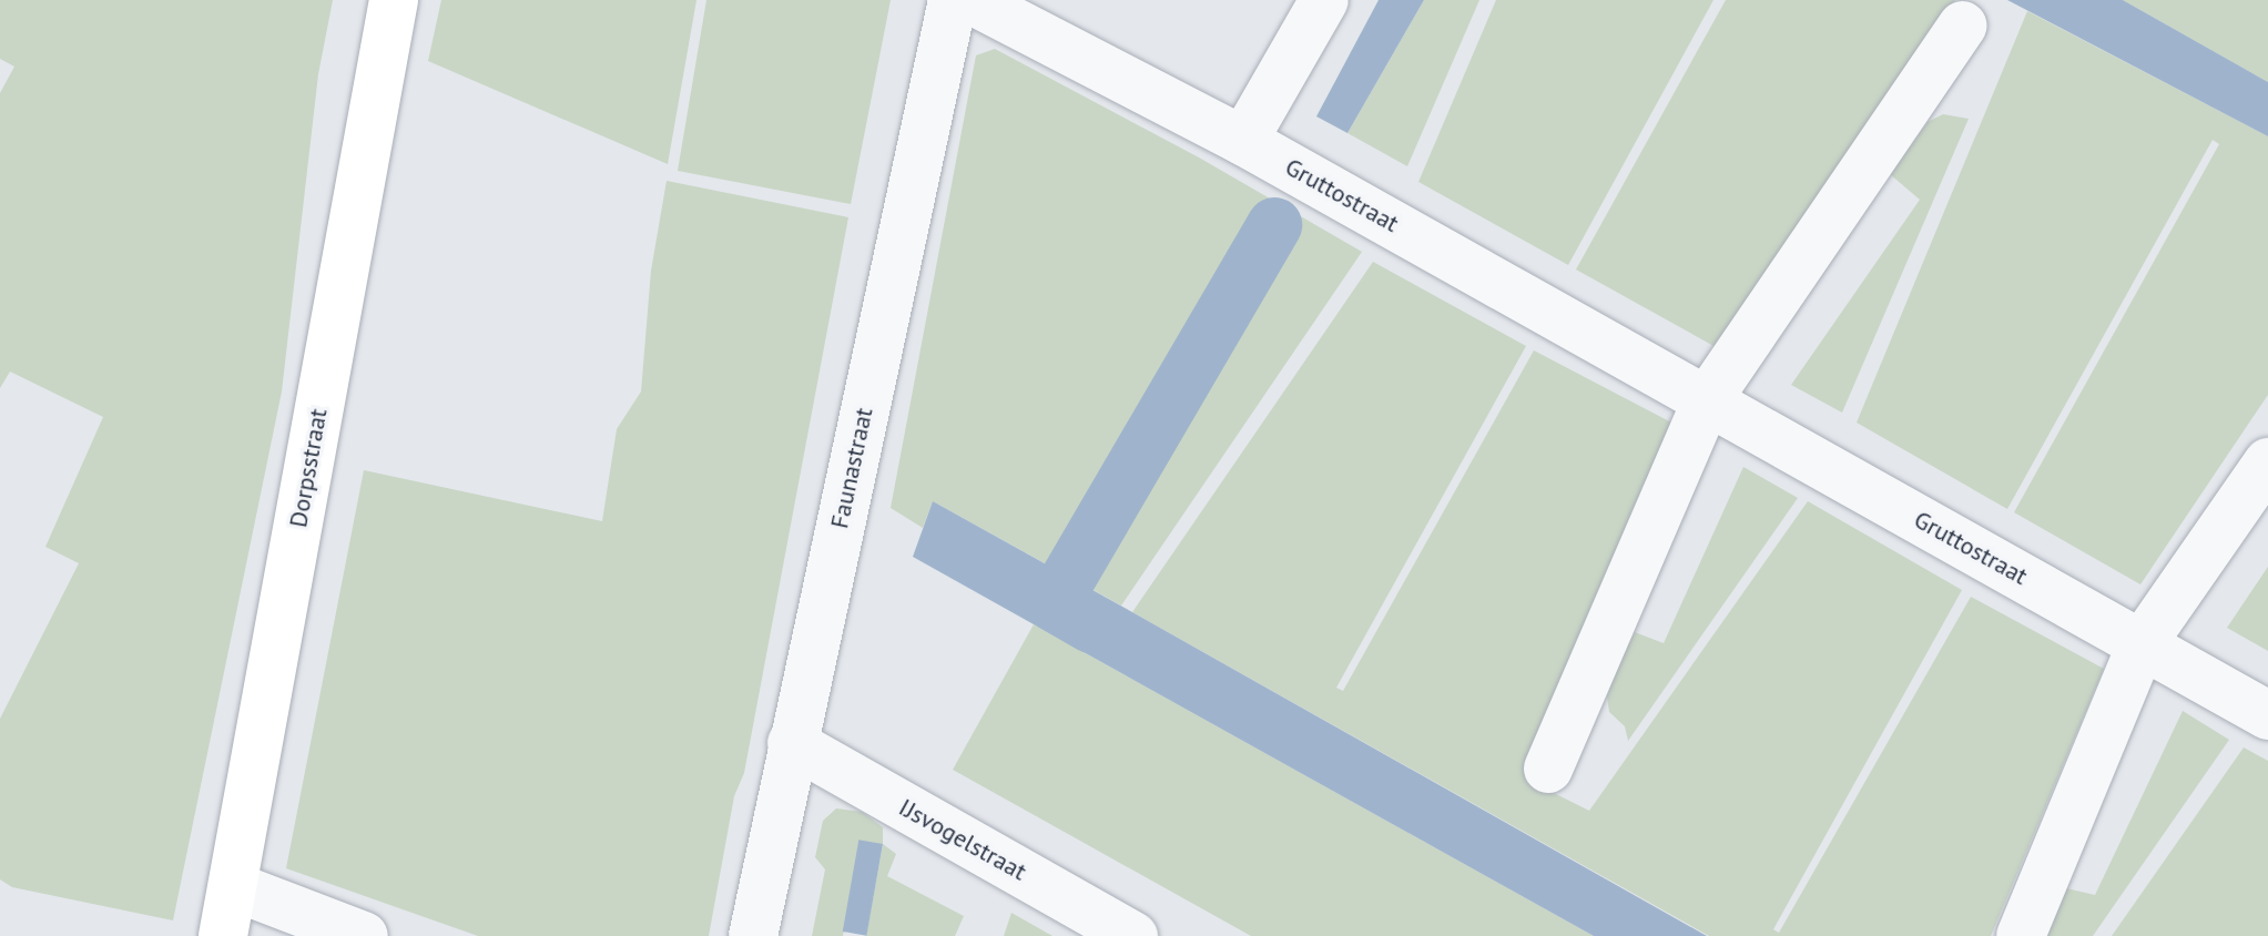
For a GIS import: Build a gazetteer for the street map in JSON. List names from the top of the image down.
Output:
{
  "streets": {
    "street": [
      "Gruttostraat",
      "Dorpsstraat",
      "Faunastraat",
      "IJsvogelstraat"
    ]
  },
  "crossings": [
    ["Faunastraat", "IJsvogelstraat"]
  ]
}
